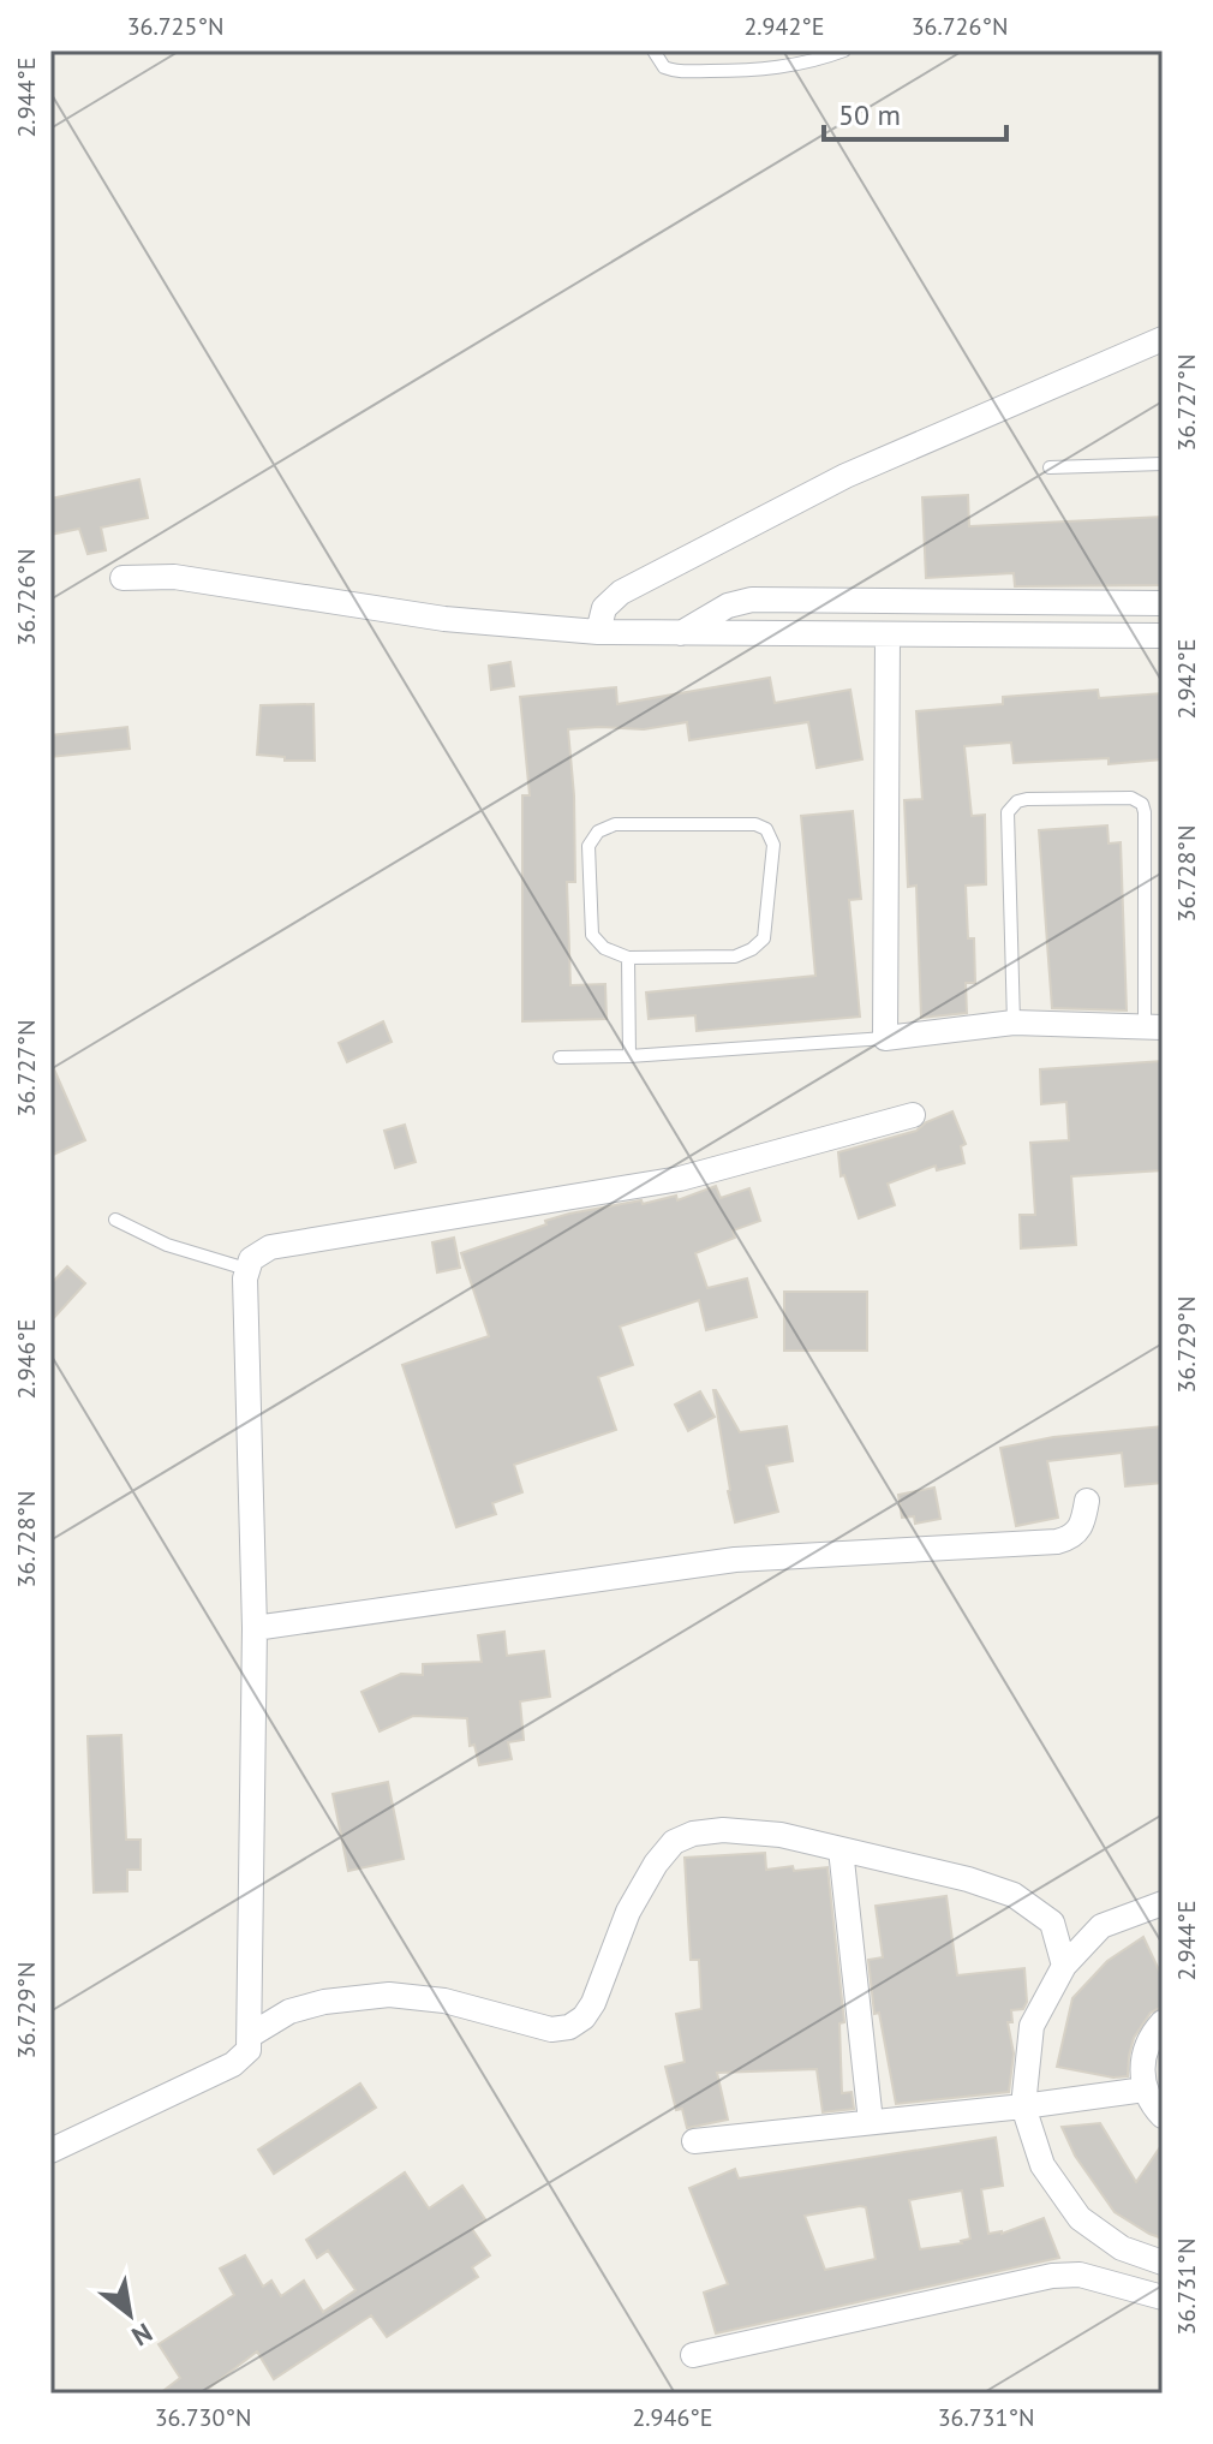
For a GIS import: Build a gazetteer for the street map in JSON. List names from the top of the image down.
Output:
{
  "scale_bar": "50 m",
  "north": "bottom right",
  "coordinates": [
    "36.725°N",
    "2.942°E",
    "36.726°N",
    "2.944°E",
    "36.727°N",
    "36.728°N",
    "36.729°N",
    "2.946°E",
    "36.731°N",
    "36.730°N"
  ]
}
